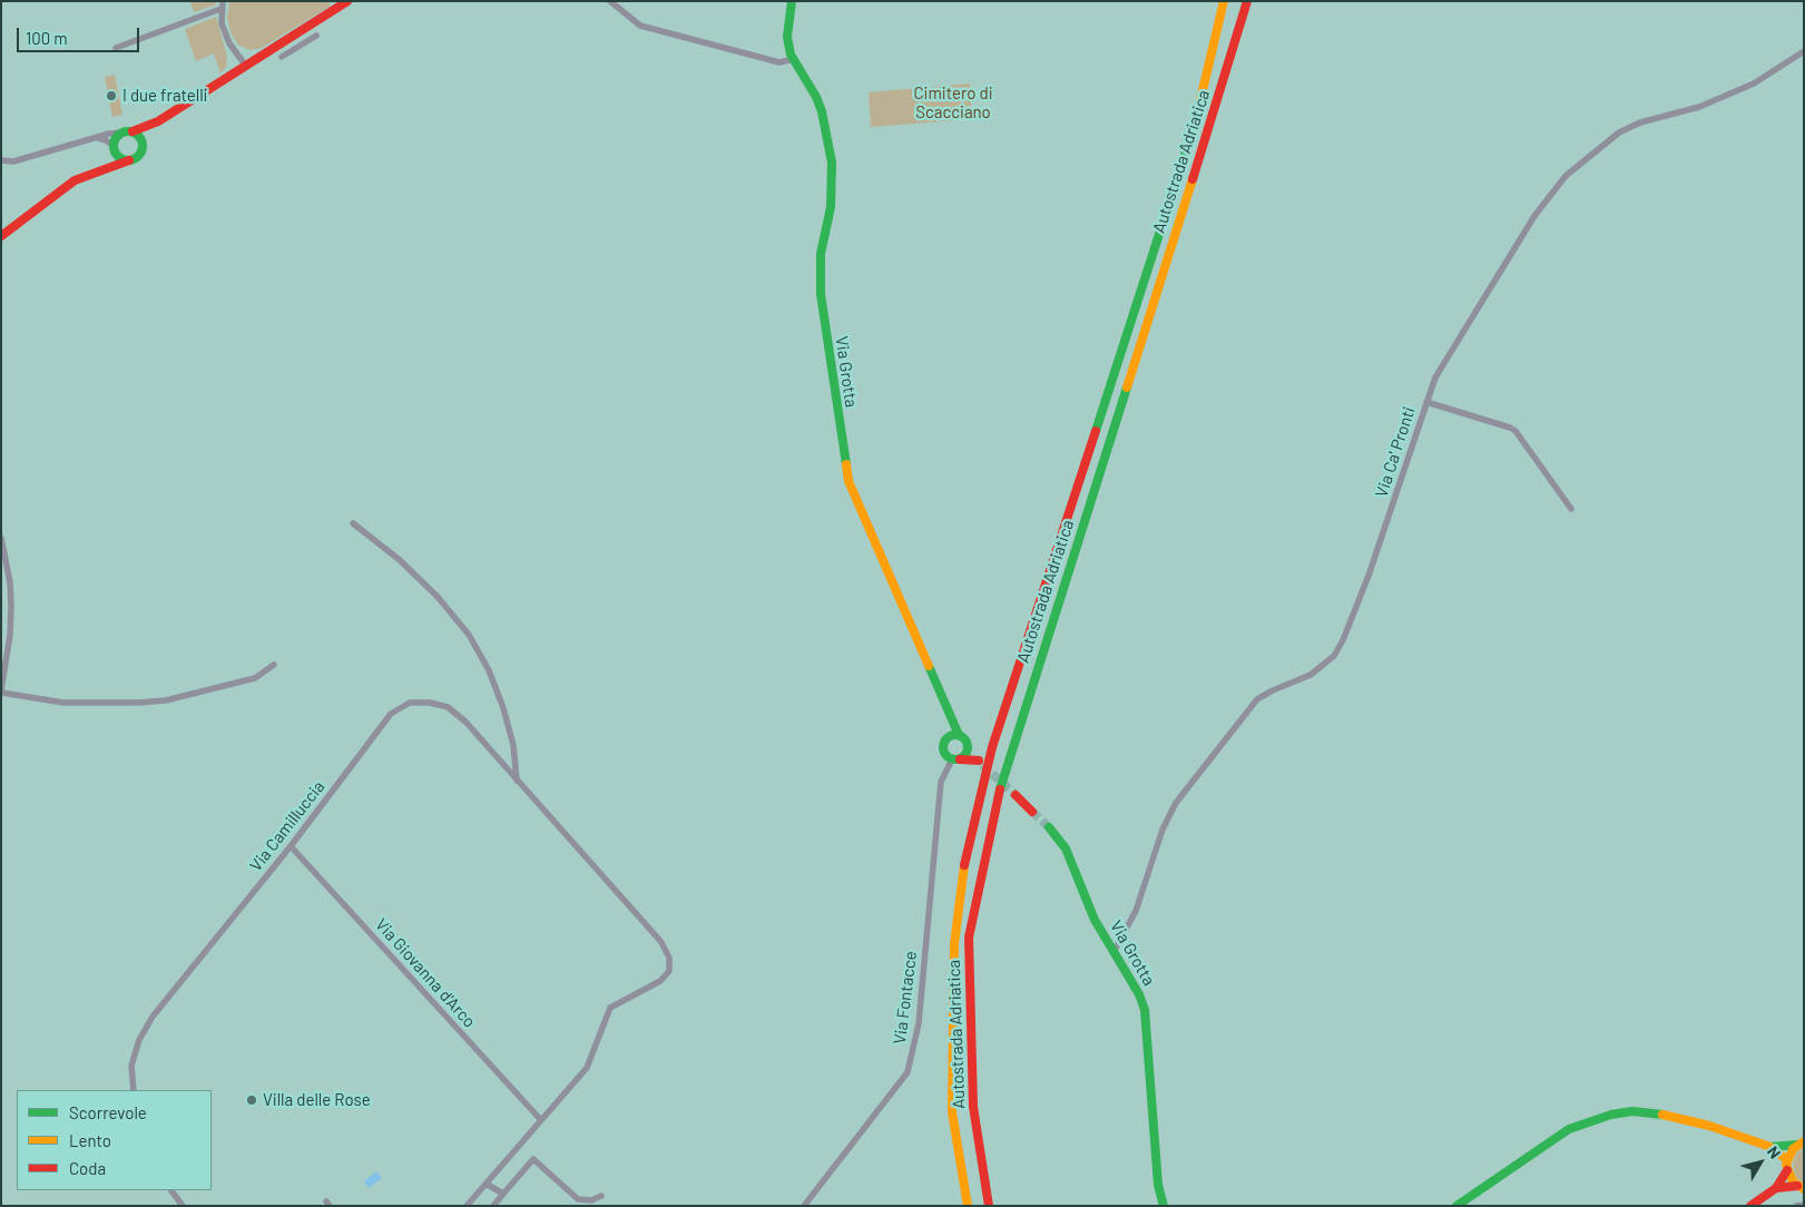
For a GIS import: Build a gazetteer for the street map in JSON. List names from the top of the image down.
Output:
{
  "streets": {
    "main road": ["Autostrada Adriatica", "Via Grotta"],
    "street": [
      "Via Ca' Pronti",
      "Via Camilluccia",
      "Via Giovanna d'Arco",
      "Via Fontacce"
    ]
  },
  "crossings": [
    ["Via Grotta", "Via Ca' Pronti"],
    ["Via Grotta", "Via Fontacce"],
    ["Via Camilluccia", "Via Giovanna d'Arco"]
  ],
  "parks": ["Cimitero di Scacciano"],
  "places": ["I due fratelli", "Villa delle Rose"],
  "legend": ["Scorrevole", "Lento", "Coda"],
  "scale_bar": "100 m",
  "north": "top right"
}
